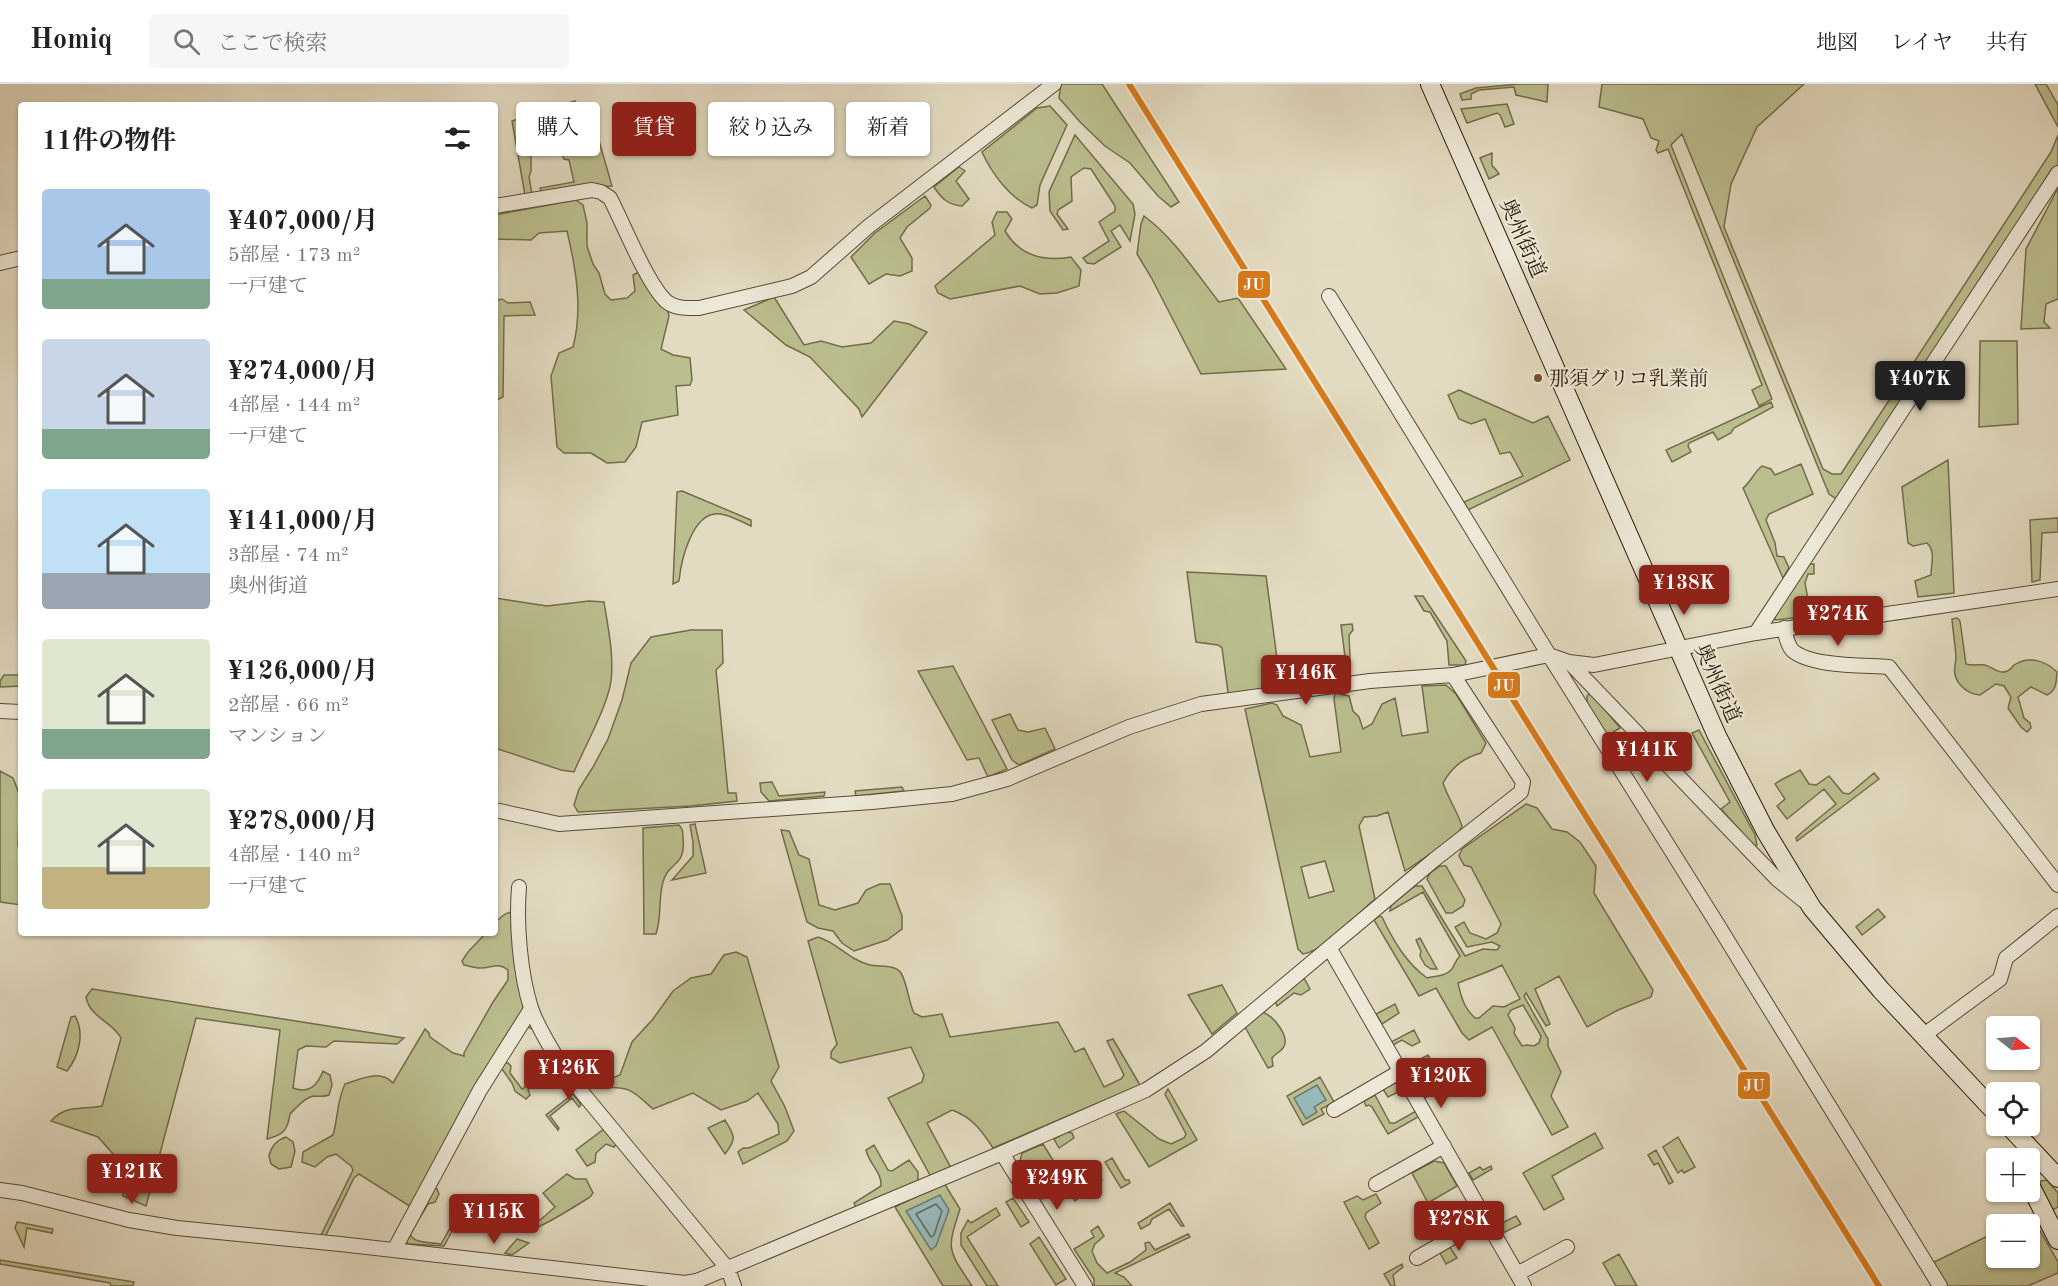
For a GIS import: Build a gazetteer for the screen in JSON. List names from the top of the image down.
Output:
{
  "streets": {
    "main road": ["奥州街道"]
  },
  "places": ["那須グリコ乳業前"],
  "lines": ["transit line JU"],
  "north": "right",
  "page": {
    "header": "Homiq",
    "search": "ここで検索",
    "nav": ["地図", "レイヤ", "共有"],
    "chip": [
      "購入",
      "賃貸",
      "絞り込み",
      "新着"
    ],
    "heading": "11件の物件",
    "list": [
      {
        "name": "¥407,000/月",
        "note": "5部屋 · 173 m² · 一戸建て"
      },
      {
        "name": "¥274,000/月",
        "note": "4部屋 · 144 m² · 一戸建て"
      },
      {
        "name": "¥141,000/月",
        "note": "3部屋 · 74 m² · 奥州街道"
      },
      {
        "name": "¥126,000/月",
        "note": "2部屋 · 66 m² · マンション"
      },
      {
        "name": "¥278,000/月",
        "note": "4部屋 · 140 m² · 一戸建て"
      }
    ],
    "price": [
      "¥407K",
      "¥138K",
      "¥274K",
      "¥146K",
      "¥141K",
      "¥126K",
      "¥120K",
      "¥121K",
      "¥249K",
      "¥115K",
      "¥278K"
    ],
    "map_buttons": ["+", "−"]
  }
}
